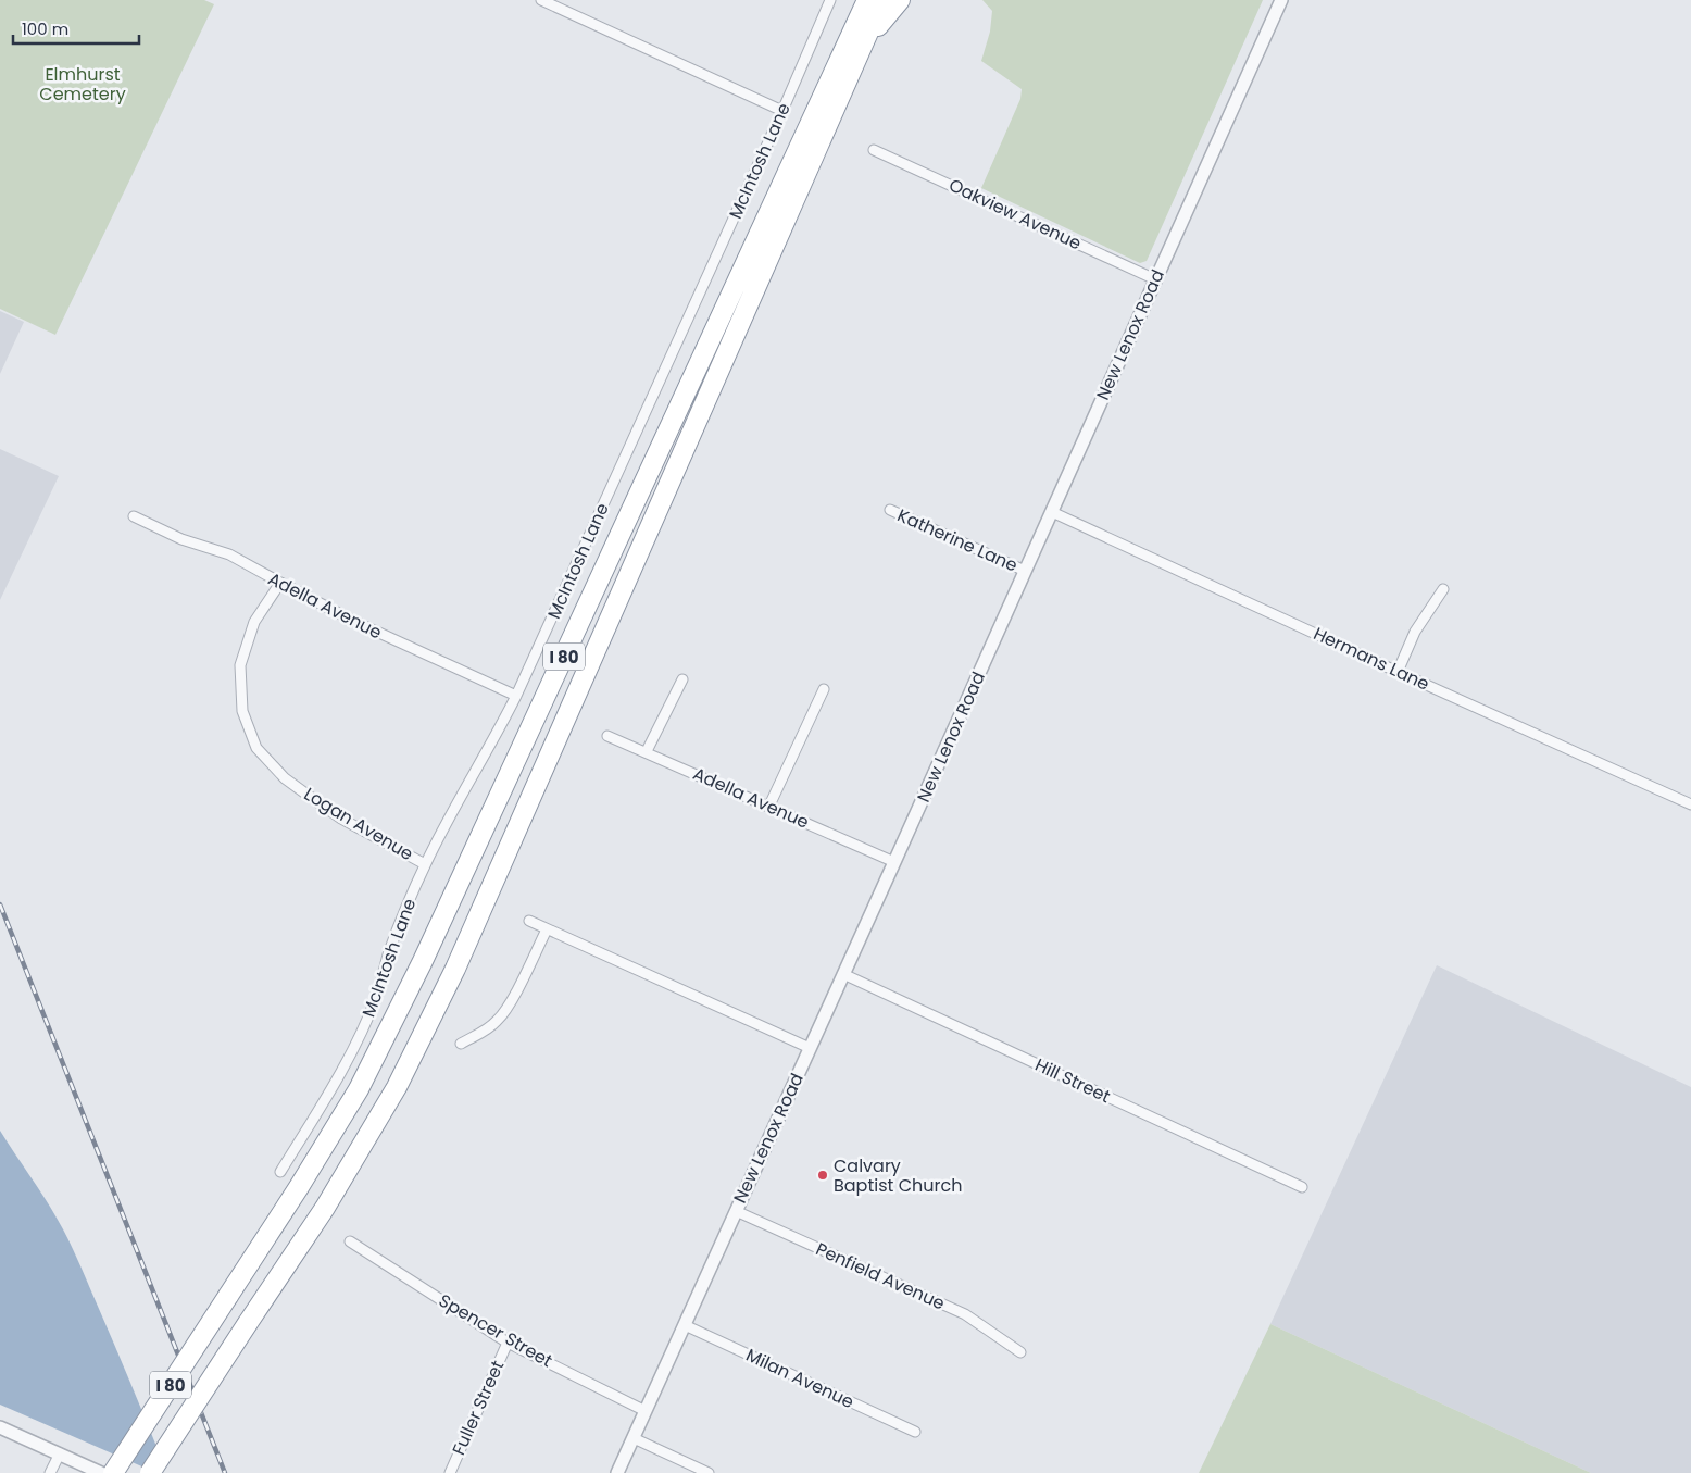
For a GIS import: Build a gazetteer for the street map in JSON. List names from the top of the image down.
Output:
{
  "streets": {
    "highway": ["I 80"],
    "street": [
      "McIntosh Lane",
      "Oakview Avenue",
      "New Lenox Road",
      "Katherine Lane",
      "Adella Avenue",
      "Hermans Lane",
      "Logan Avenue",
      "Hill Street",
      "Penfield Avenue",
      "Spencer Street",
      "Milan Avenue",
      "Fuller Street"
    ]
  },
  "crossings": [
    ["McIntosh Lane", "Adella Avenue"],
    ["McIntosh Lane", "Logan Avenue"],
    ["Oakview Avenue", "New Lenox Road"],
    ["New Lenox Road", "Katherine Lane"],
    ["New Lenox Road", "Adella Avenue"],
    ["New Lenox Road", "Hermans Lane"],
    ["New Lenox Road", "Hill Street"],
    ["New Lenox Road", "Penfield Avenue"],
    ["New Lenox Road", "Spencer Street"],
    ["New Lenox Road", "Milan Avenue"],
    ["Adella Avenue", "Logan Avenue"],
    ["Spencer Street", "Fuller Street"]
  ],
  "parks": ["Elmhurst Cemetery"],
  "places": ["Calvary Baptist Church"],
  "scale_bar": "100 m"
}
